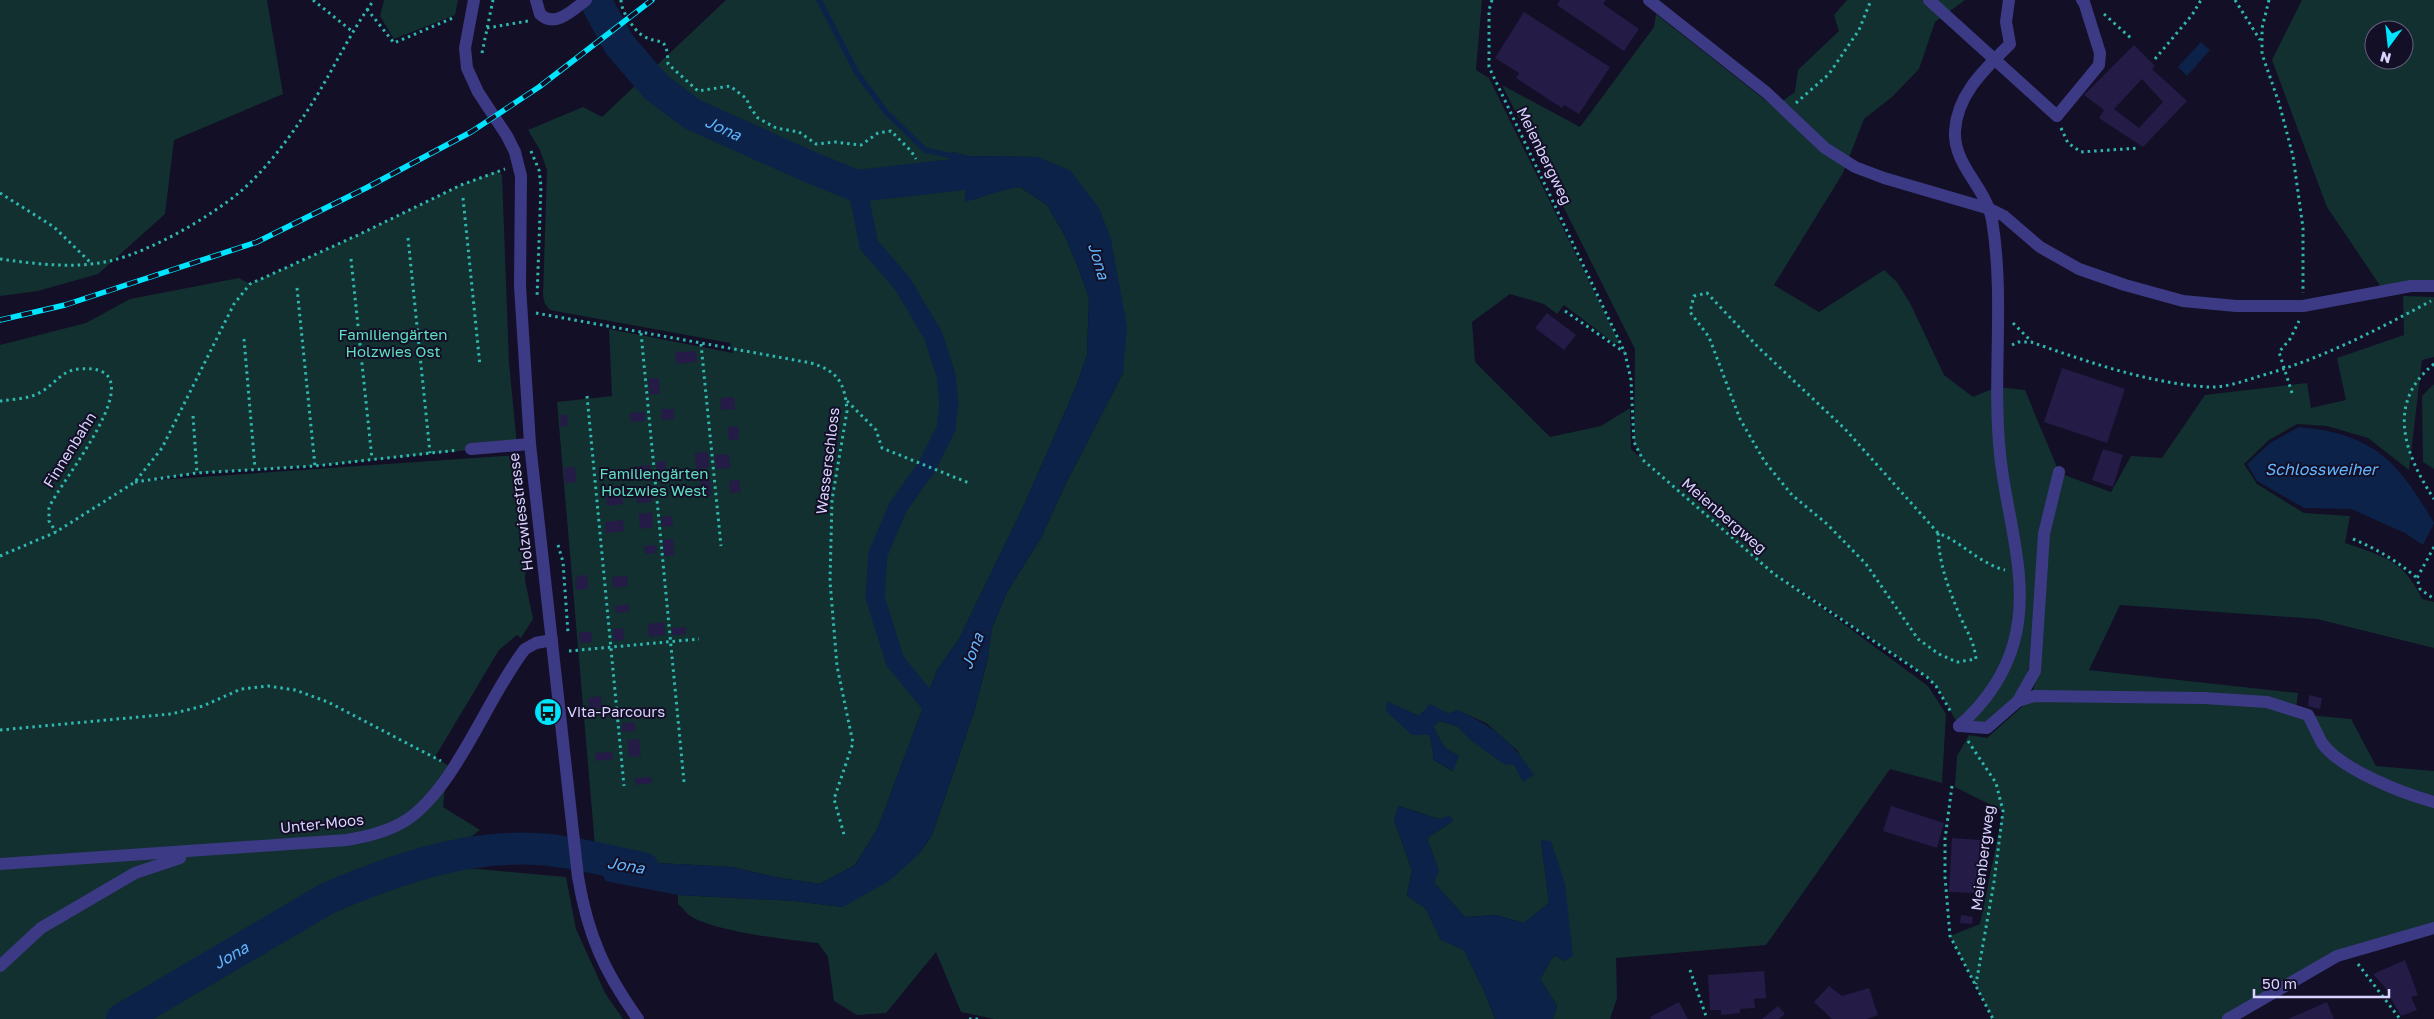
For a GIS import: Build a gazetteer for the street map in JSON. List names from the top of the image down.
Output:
{
  "streets": {
    "street": ["Holzwiesstrasse", "Unter-Moos"],
    "path": ["Meienbergweg", "Finnenbahn", "Wasserschloss"]
  },
  "crossings": [
    ["Wasserschloss", "Holzwiesstrasse"],
    ["Holzwiesstrasse", "Unter-Moos"]
  ],
  "water": ["Jona", "Schlossweiher"],
  "parks": ["Familiengärten Holzwies Ost", "Familiengärten Holzwies West"],
  "places": {
    "bus stop": ["Vita-Parcours"]
  },
  "scale_bar": "50 m",
  "north": "bottom"
}
